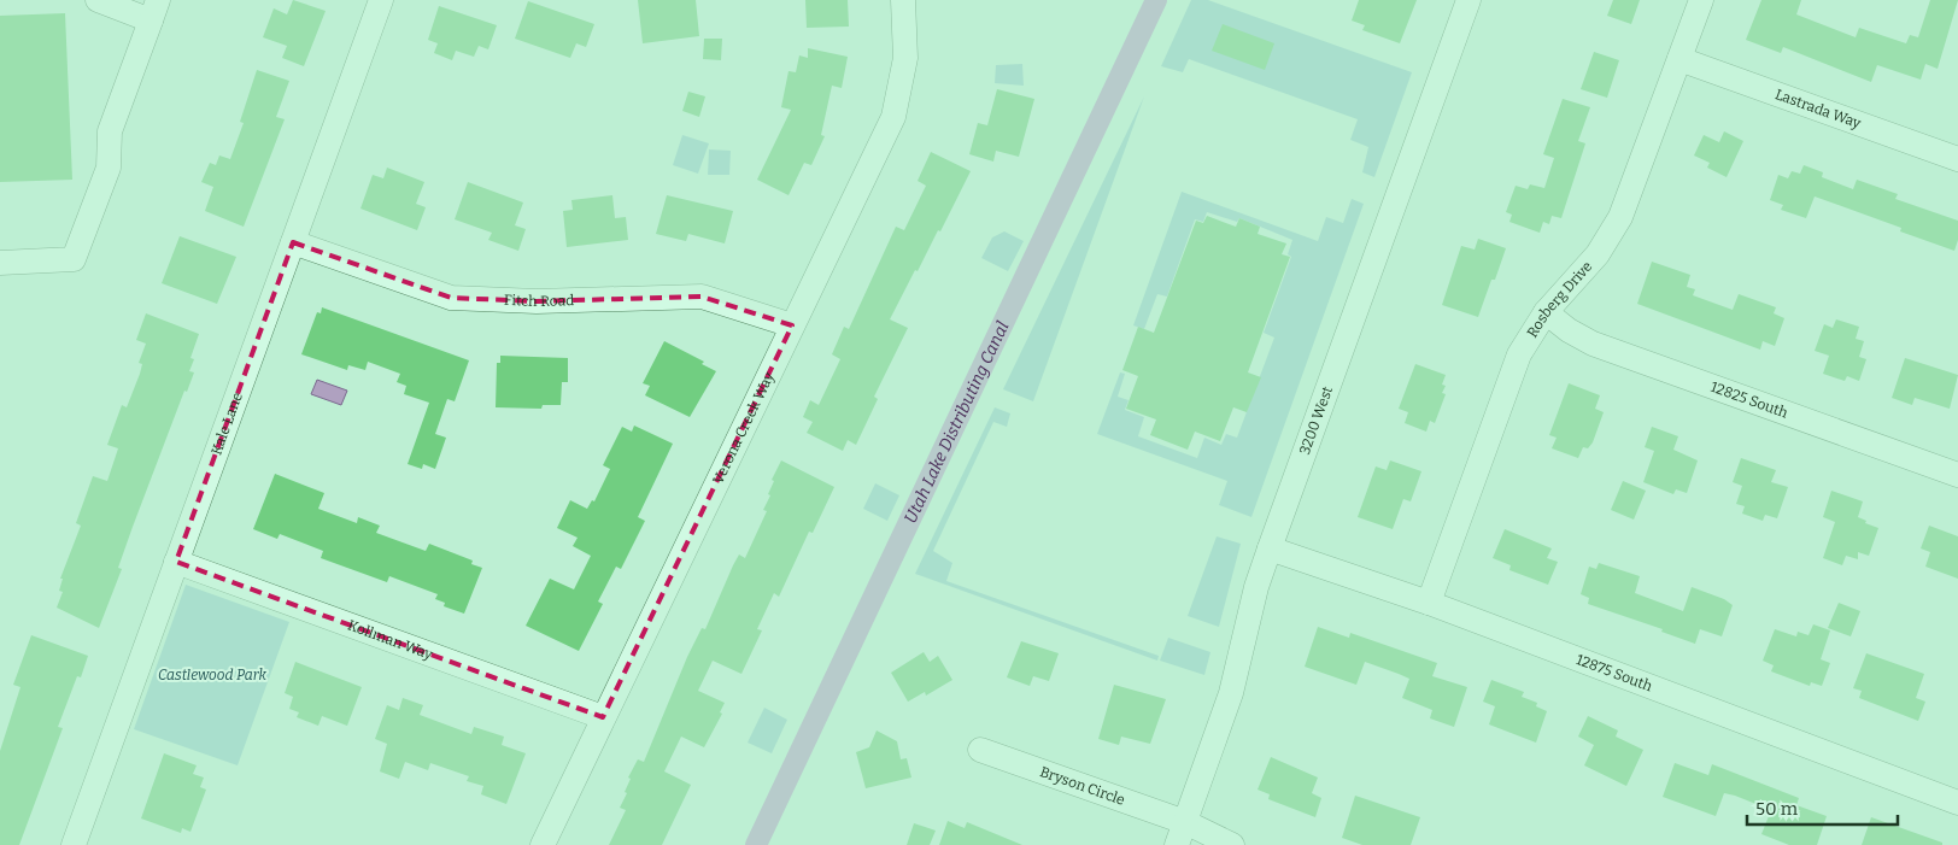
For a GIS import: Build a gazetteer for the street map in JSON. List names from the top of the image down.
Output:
{
  "streets": {
    "street": [
      "Lastrada Way",
      "Fitch Road",
      "Rosberg Drive",
      "12825 South",
      "3200 West",
      "Kale Lane",
      "Verona Creek Way",
      "Kollman Way",
      "12875 South",
      "Bryson Circle"
    ]
  },
  "crossings": [
    ["Lastrada Way", "Rosberg Drive"],
    ["Fitch Road", "Kale Lane"],
    ["Fitch Road", "Verona Creek Way"],
    ["Rosberg Drive", "12825 South"],
    ["Rosberg Drive", "12875 South"],
    ["3200 West", "12875 South"],
    ["3200 West", "Bryson Circle"],
    ["Kale Lane", "Kollman Way"],
    ["Verona Creek Way", "Kollman Way"]
  ],
  "water": ["Utah Lake Distributing Canal"],
  "parks": ["Castlewood Park"],
  "scale_bar": "50 m"
}
